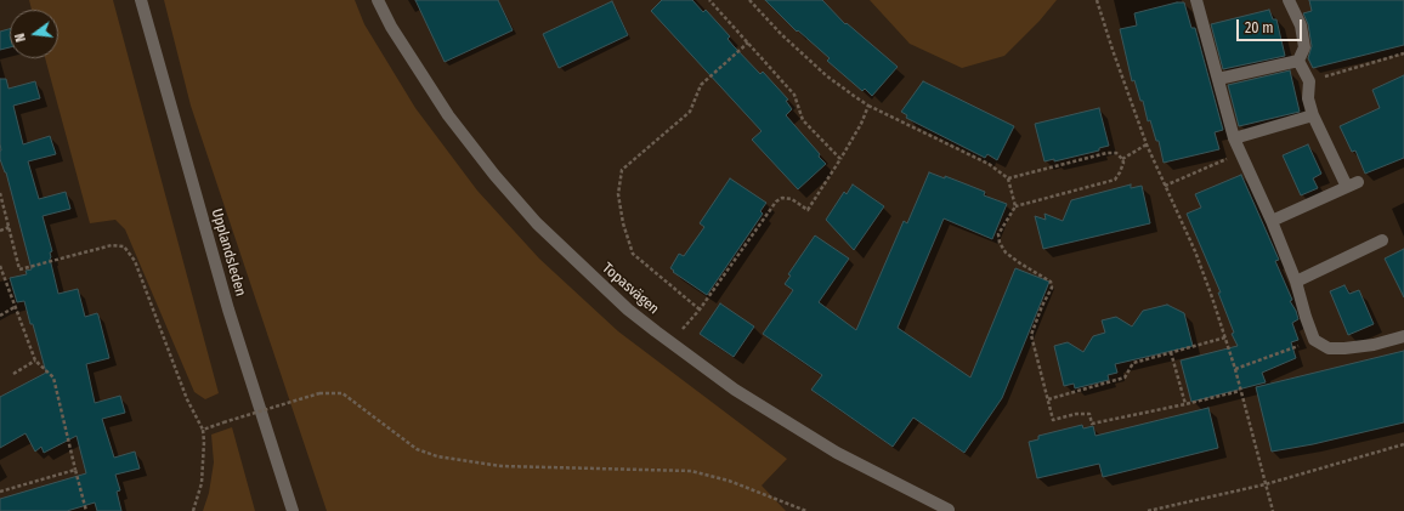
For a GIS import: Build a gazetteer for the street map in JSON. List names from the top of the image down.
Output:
{
  "streets": {
    "street": ["Upplandsleden", "Topasvägen"]
  },
  "scale_bar": "20 m",
  "north": "left"
}
